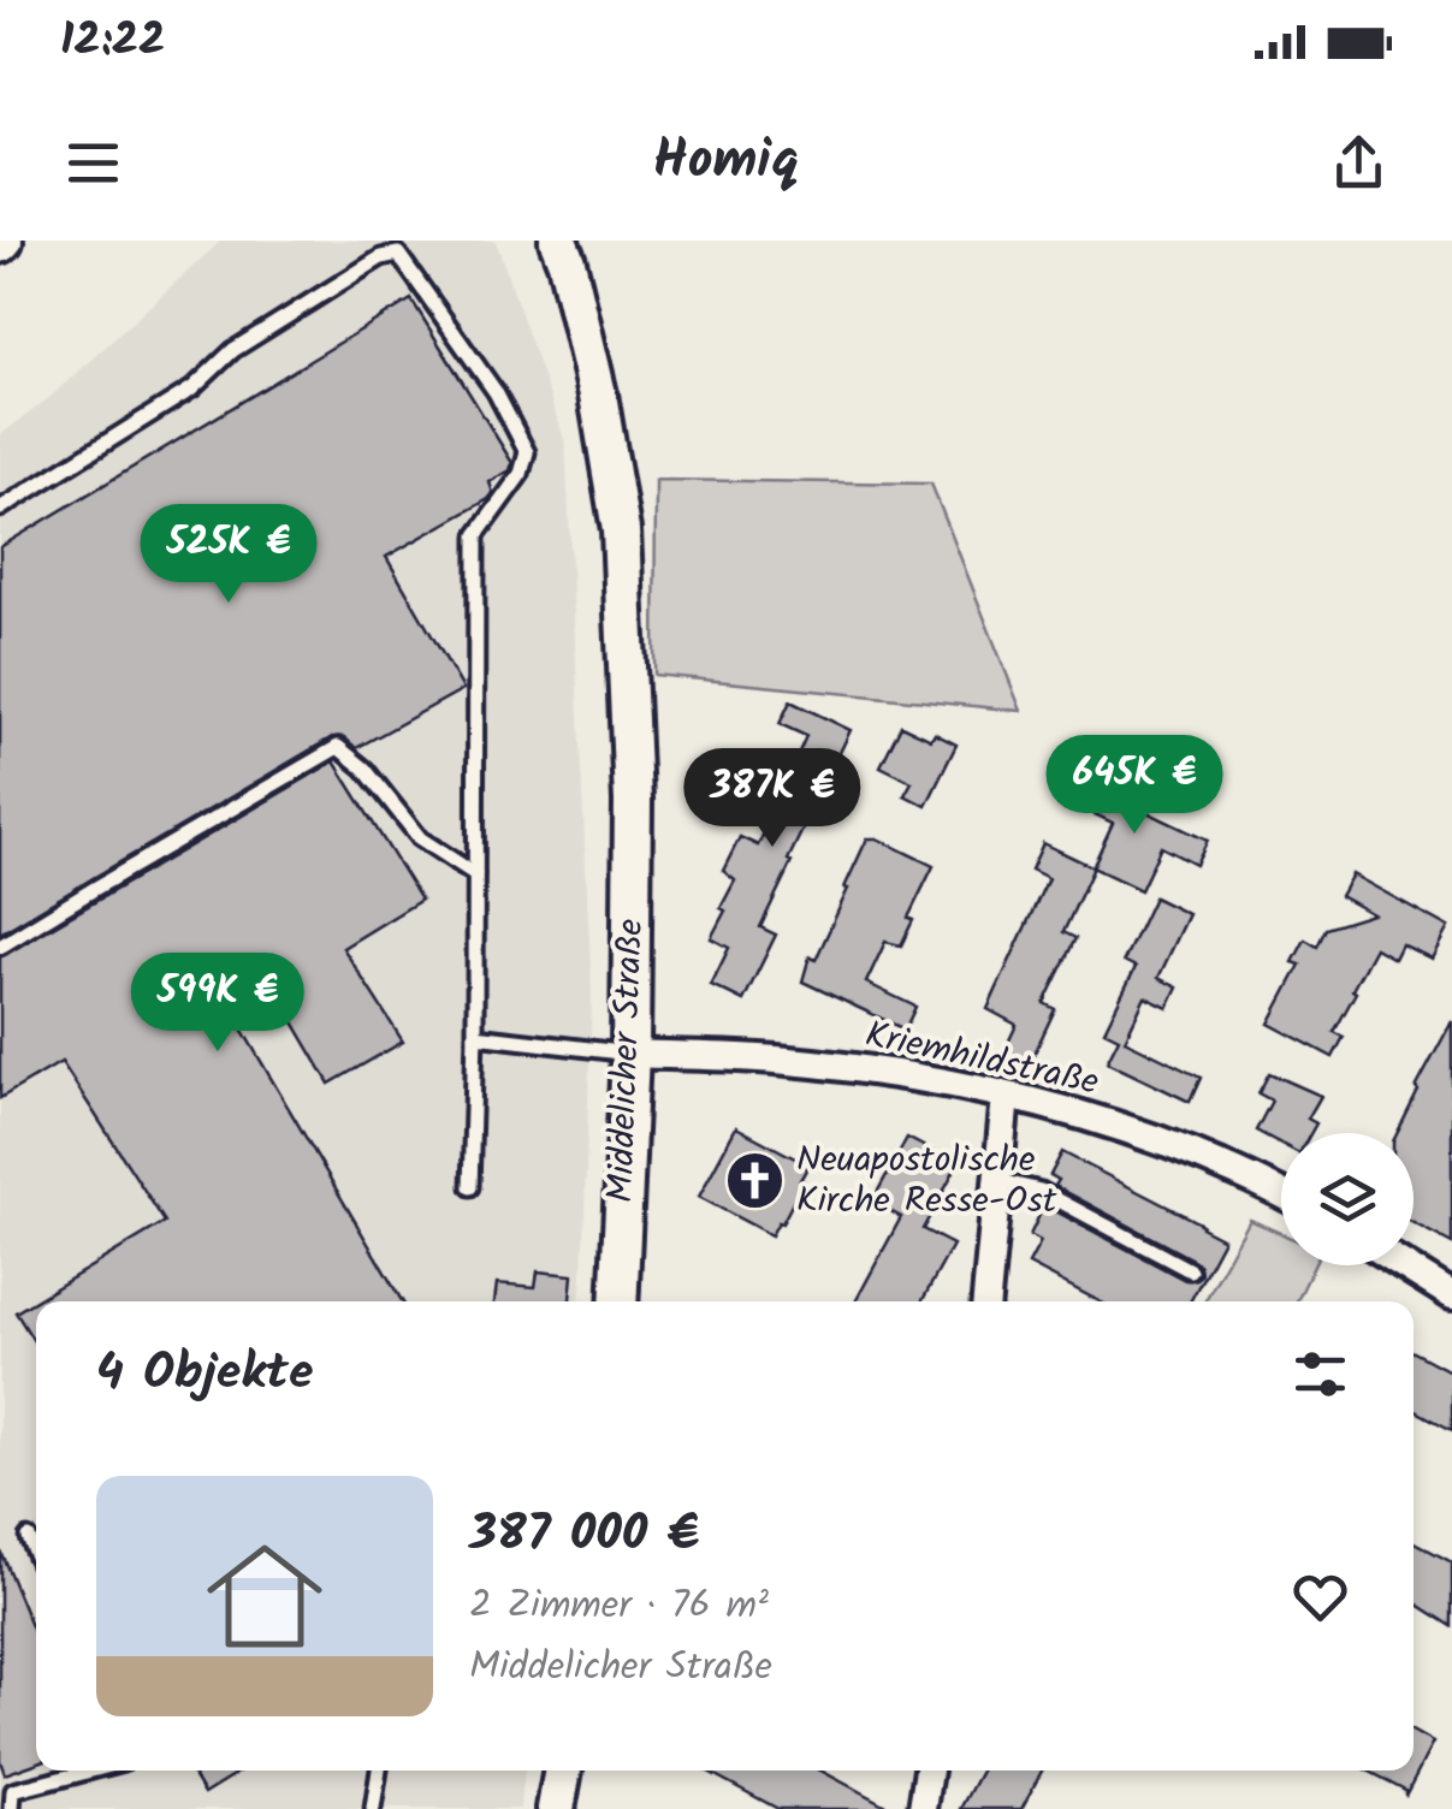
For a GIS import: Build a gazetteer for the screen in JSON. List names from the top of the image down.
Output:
{
  "streets": {
    "street": ["Kriemhildstraße", "Middelicher Straße"]
  },
  "crossings": [
    ["Kriemhildstraße", "Middelicher Straße"]
  ],
  "places": {
    "church": ["Neuapostolische Kirche Resse-Ost"]
  },
  "page": {
    "status": "12:22",
    "header": "Homiq",
    "price": [
      "525K €",
      "645K €",
      "387K €",
      "599K €"
    ],
    "heading": "4 Objekte",
    "list": [
      {
        "name": "387 000 €",
        "note": "2 Zimmer · 76 m² · Middelicher Straße"
      }
    ]
  }
}
